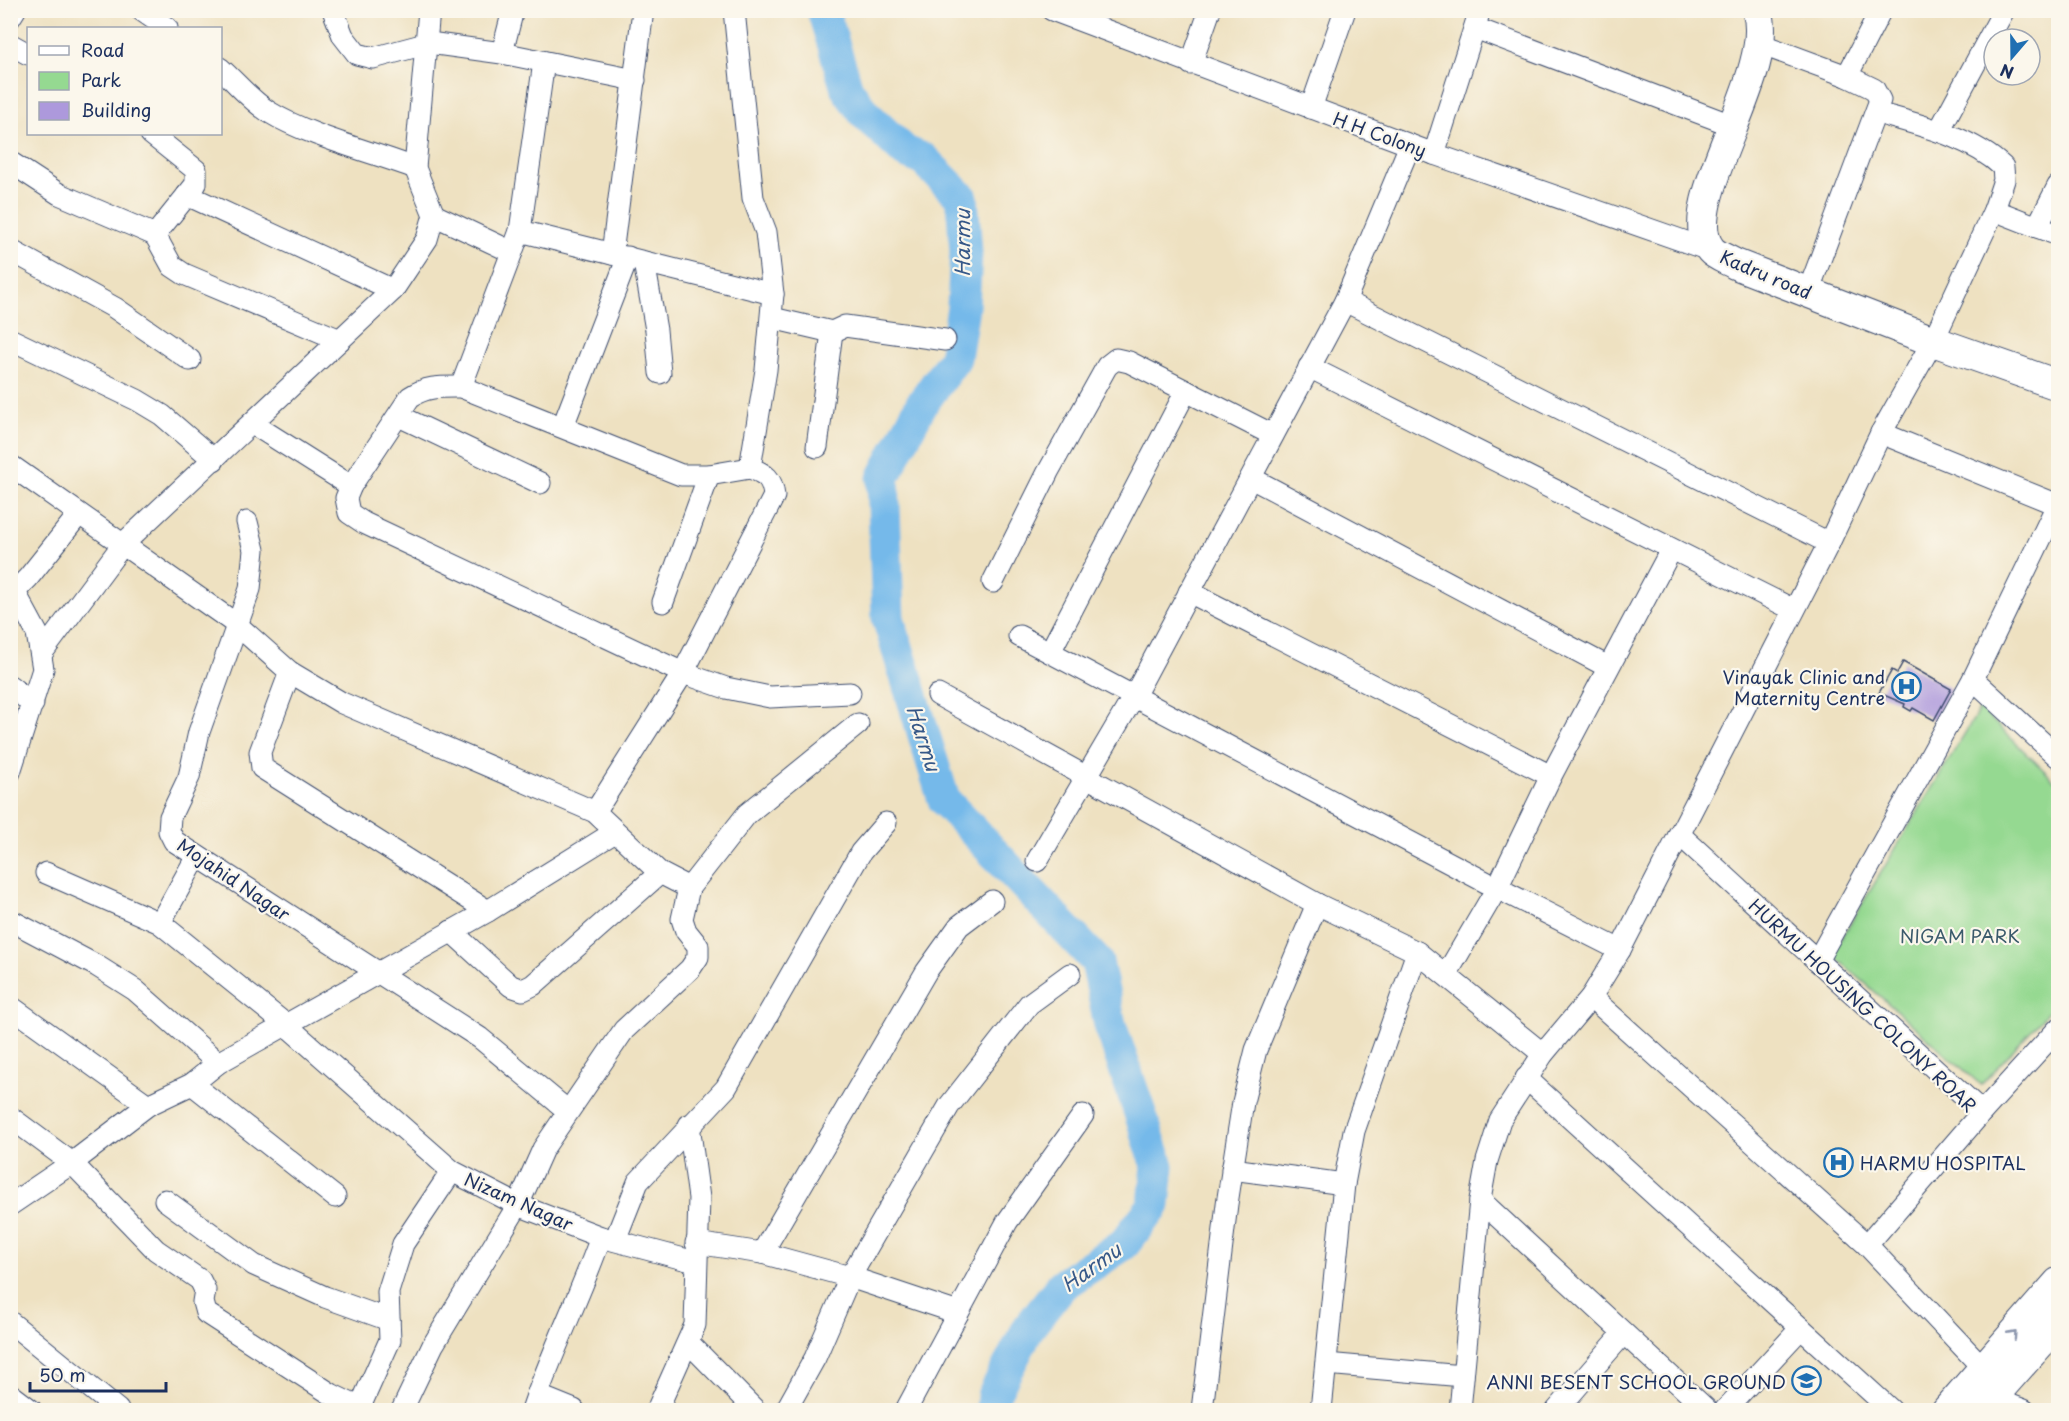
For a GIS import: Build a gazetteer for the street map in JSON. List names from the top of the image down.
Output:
{
  "streets": {
    "main road": ["Kadru road"],
    "street": [
      "H H Colony",
      "Mojahid Nagar",
      "HURMU HOUSING COLONY ROAR",
      "Nizam Nagar"
    ]
  },
  "crossings": [
    ["H H Colony", "Kadru road"]
  ],
  "water": ["Harmu"],
  "parks": ["NIGAM PARK"],
  "places": {
    "hospital": ["Vinayak Clinic and Maternity Centre", "HARMU HOSPITAL"],
    "school or university": ["ANNI BESENT SCHOOL GROUND"]
  },
  "legend": ["Road", "Park", "Building"],
  "scale_bar": "50 m",
  "north": "bottom"
}
